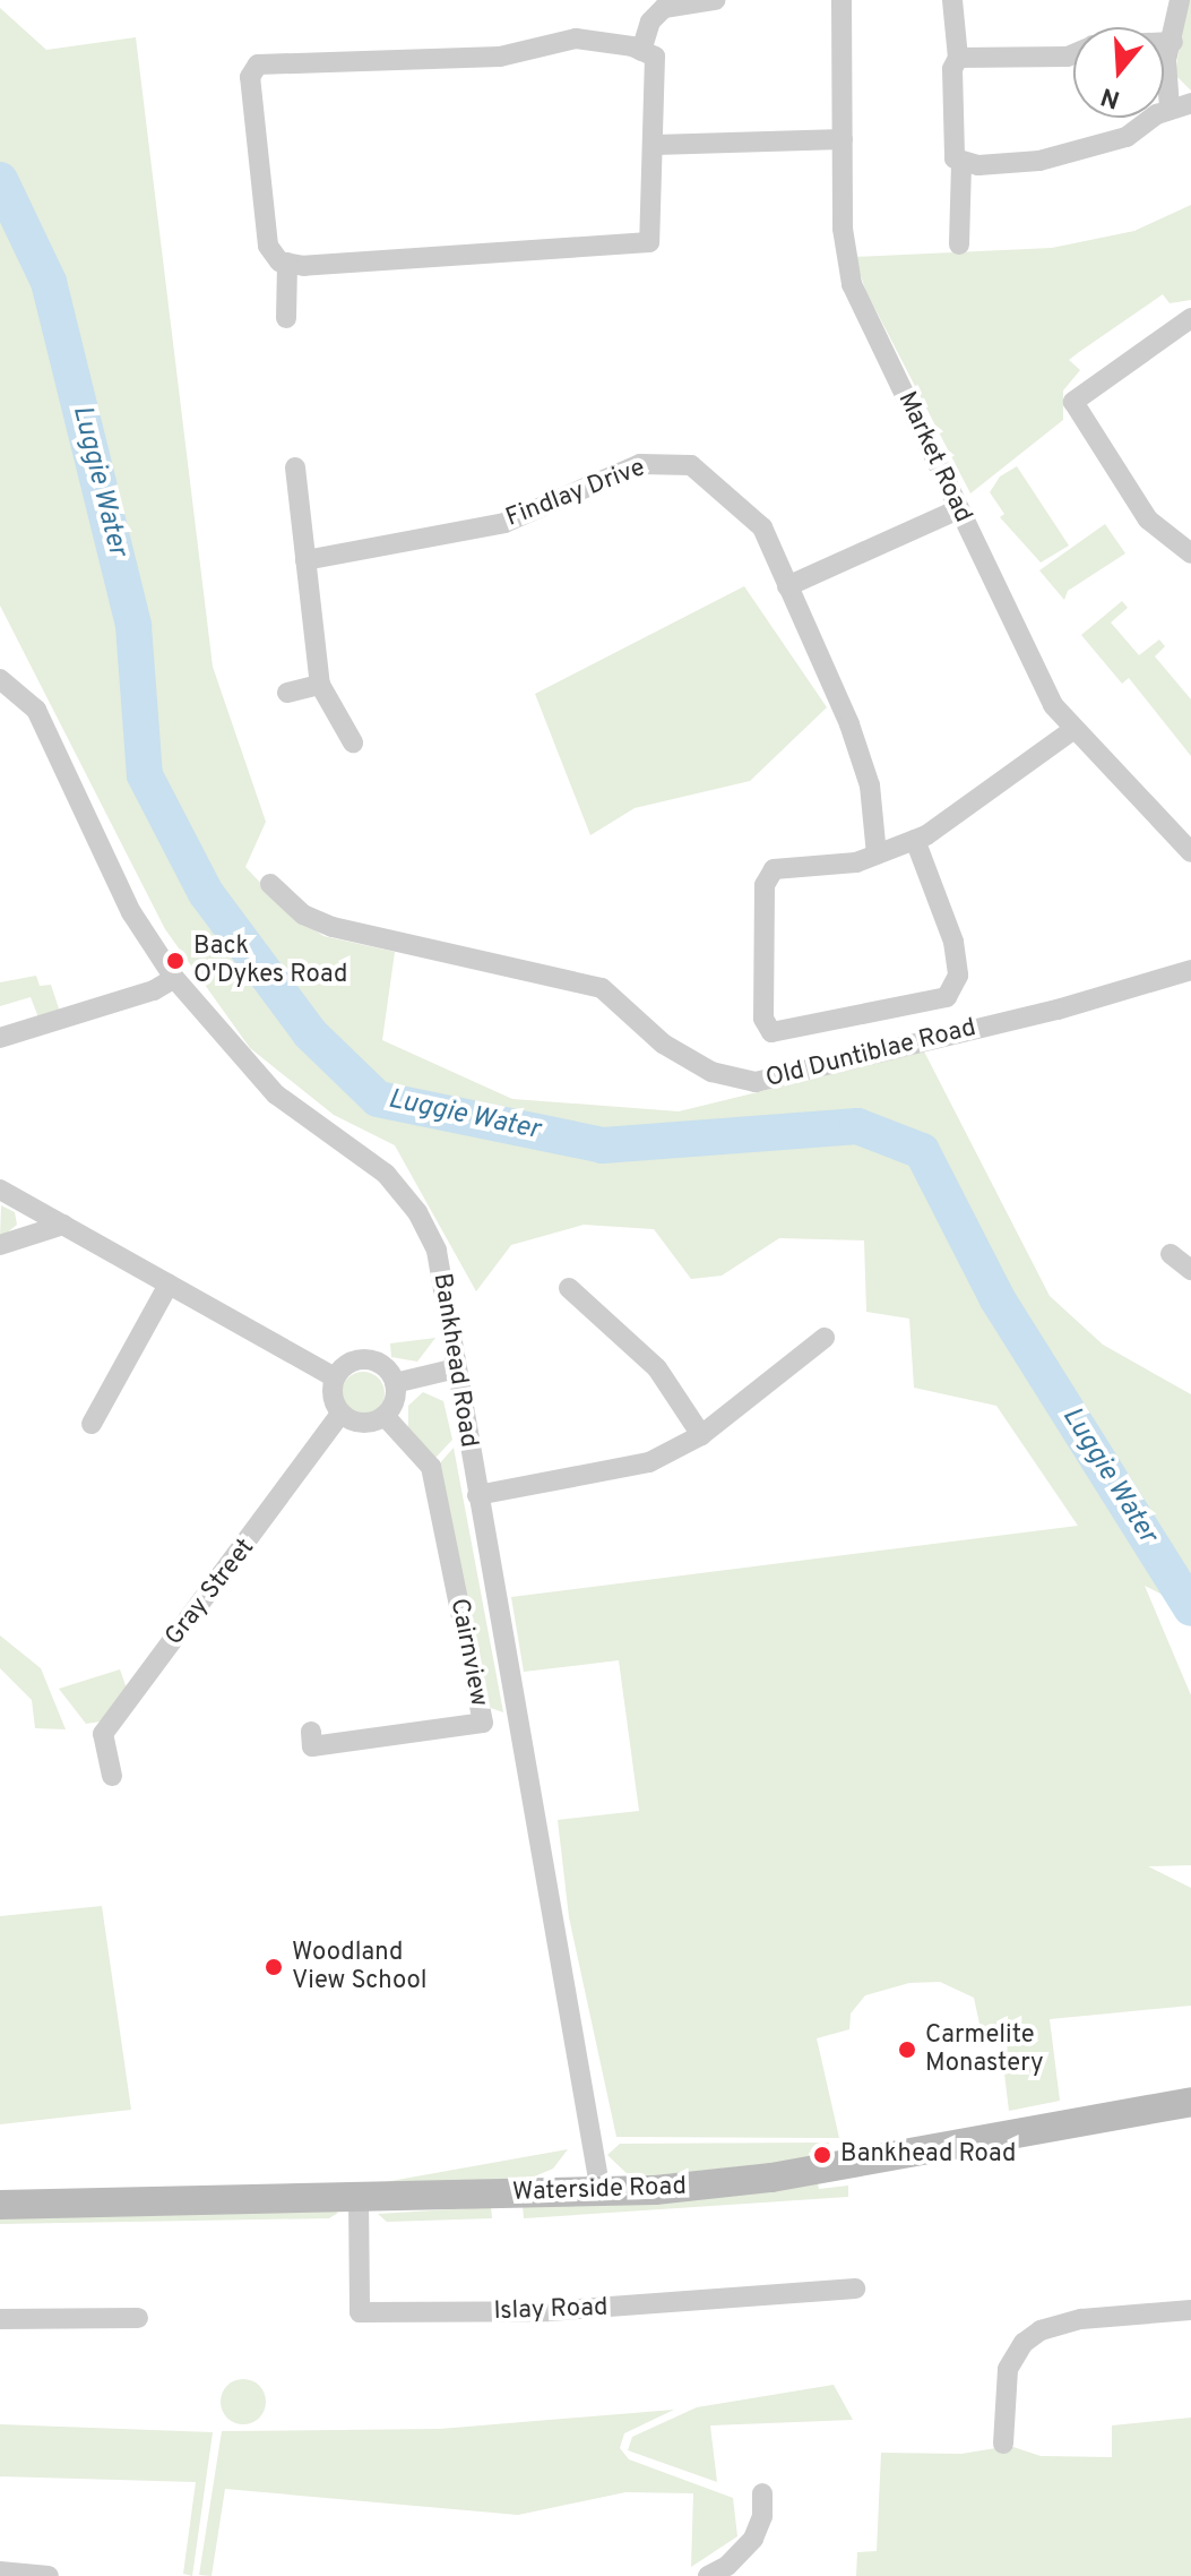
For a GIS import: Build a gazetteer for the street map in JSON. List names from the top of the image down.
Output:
{
  "streets": {
    "main road": ["Waterside Road"],
    "street": [
      "Market Road",
      "Findlay Drive",
      "Old Duntiblae Road",
      "Bankhead Road",
      "Gray Street",
      "Cairnview",
      "Islay Road"
    ]
  },
  "crossings": [
    ["Bankhead Road", "Waterside Road"],
    ["Gray Street", "Cairnview"],
    ["Waterside Road", "Islay Road"]
  ],
  "water": ["Luggie Water"],
  "places": [
    "Back O'Dykes Road",
    "Woodland View School",
    "Carmelite Monastery",
    "Bankhead Road"
  ],
  "north": "bottom"
}
